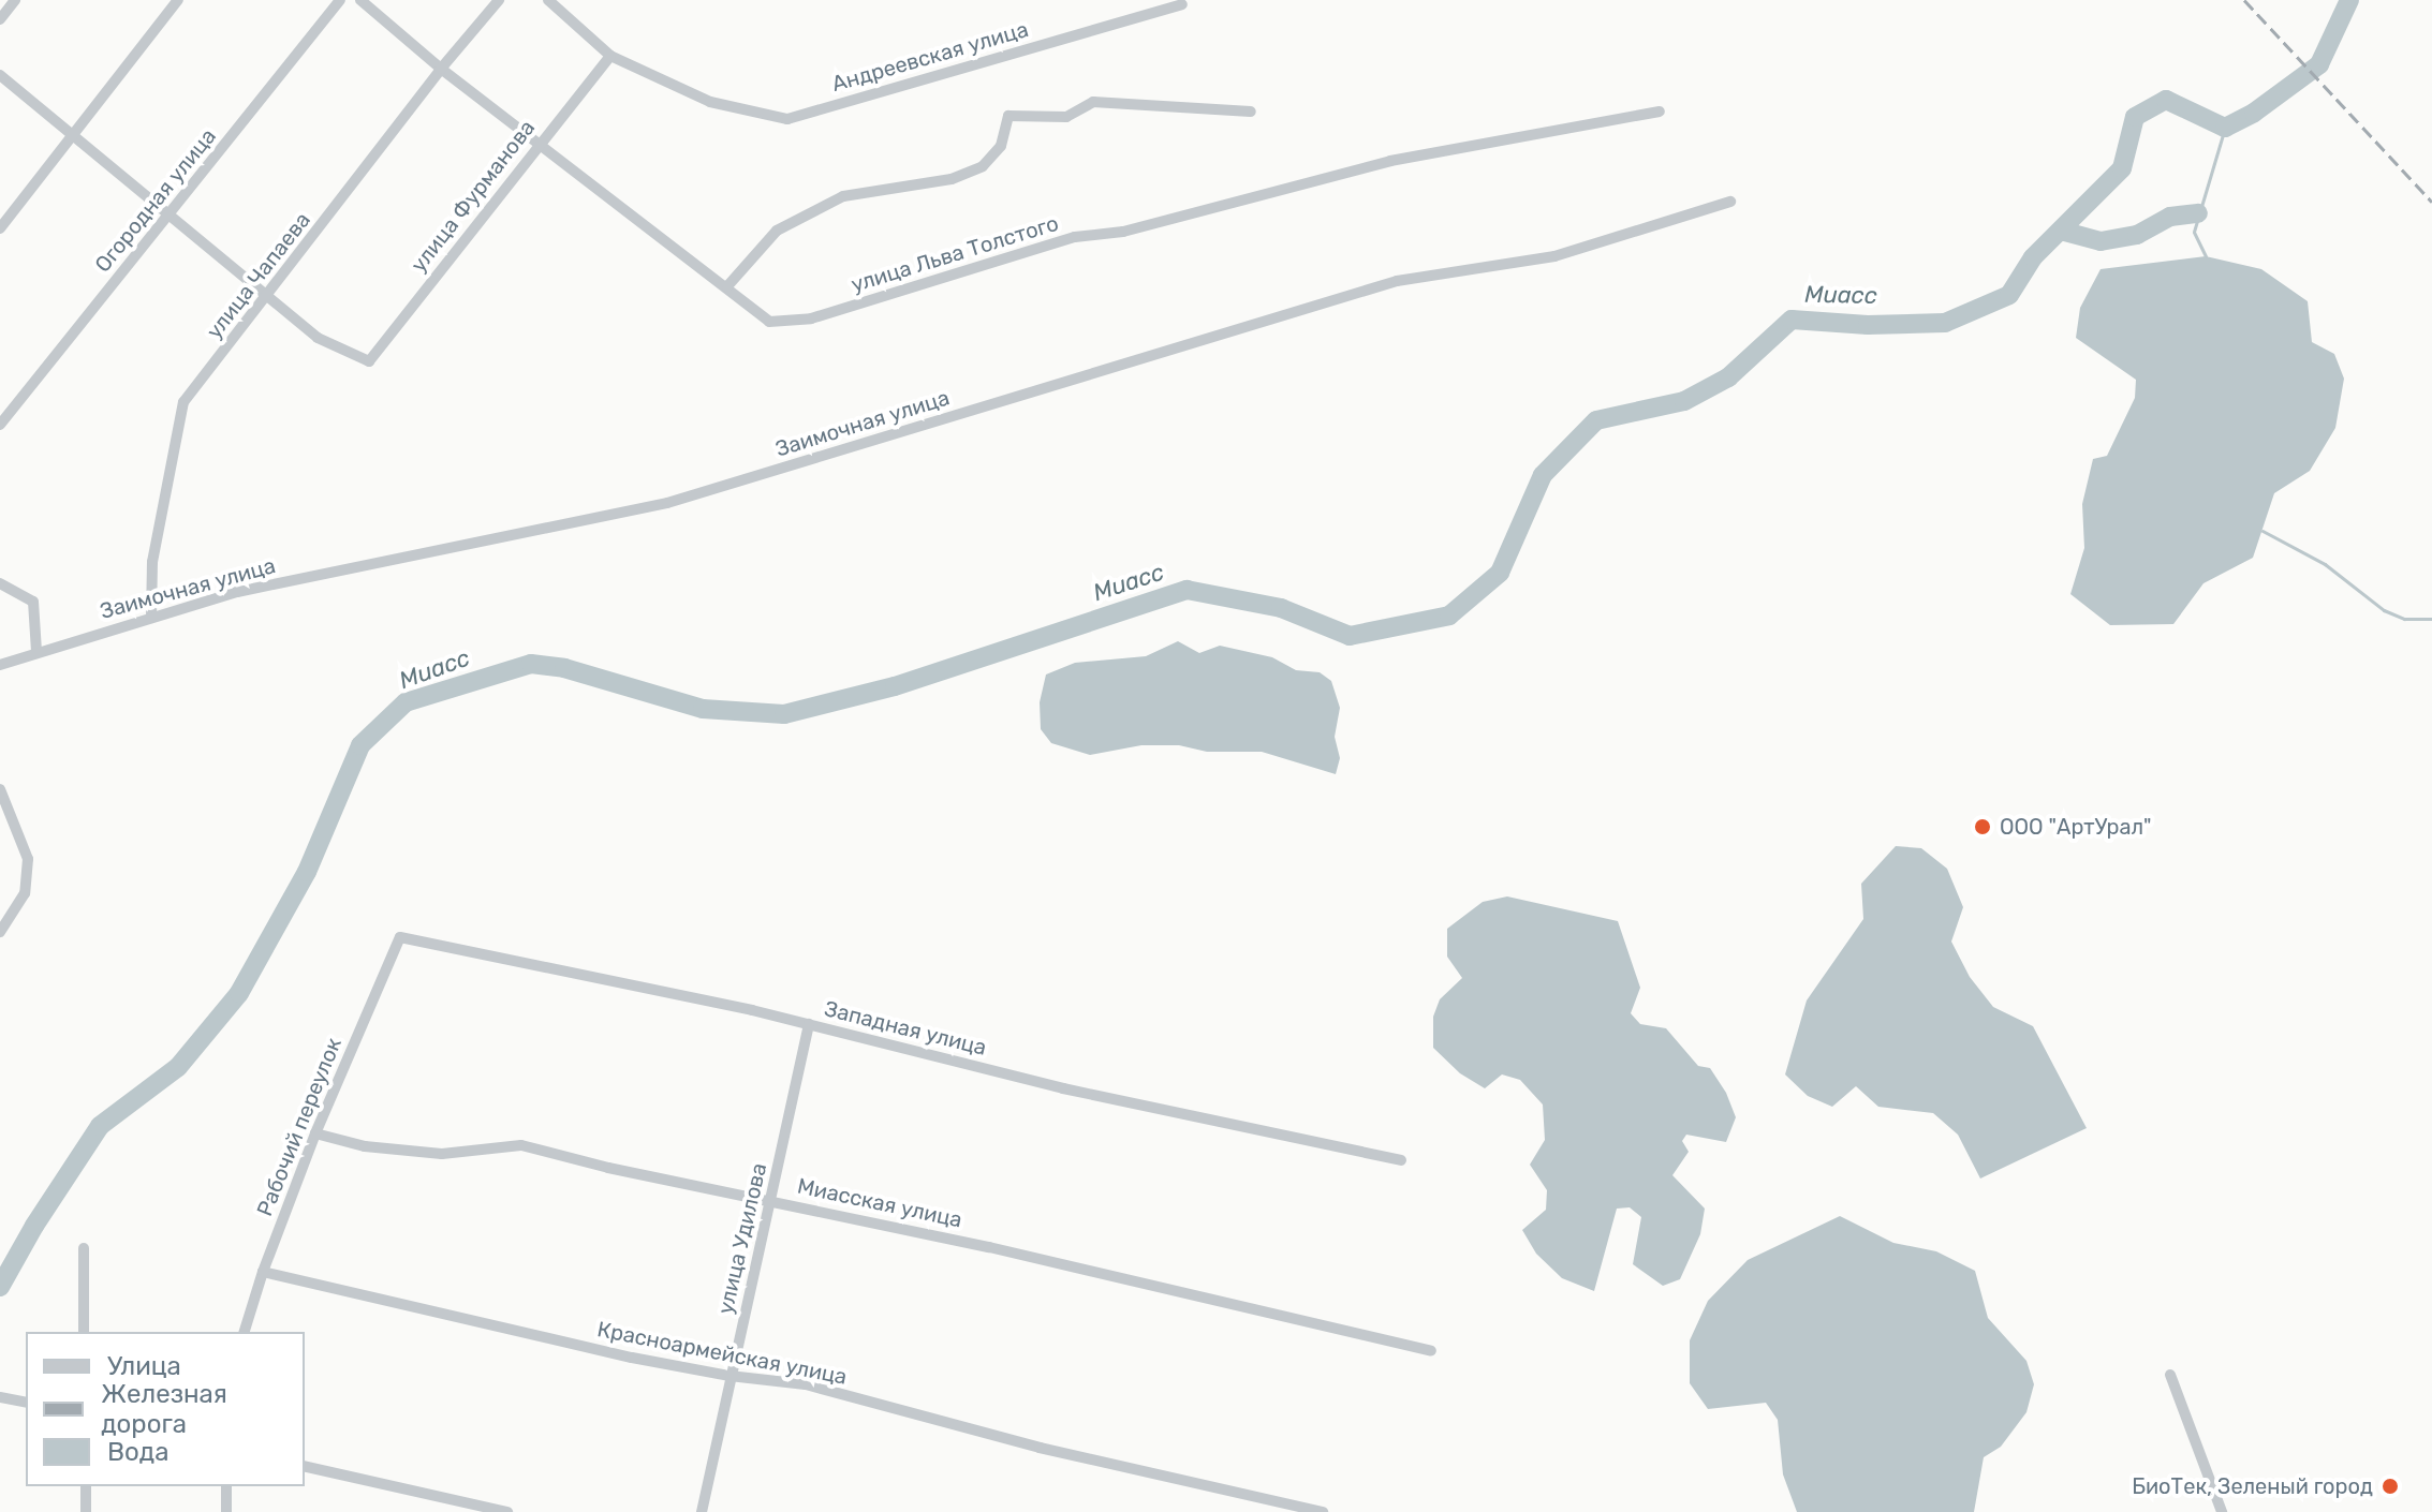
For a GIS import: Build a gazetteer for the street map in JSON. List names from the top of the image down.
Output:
{
  "streets": {
    "street": [
      "Андреевская улица",
      "улица Фурманова",
      "Огородная улица",
      "улица Льва Толстого",
      "улица Чапаева",
      "Заимочная улица",
      "Западная улица",
      "Рабочий переулок",
      "Миасская улица",
      "улица Удилова",
      "Красноармейская улица"
    ]
  },
  "crossings": [
    ["Андреевская улица", "улица Фурманова"],
    ["улица Фурманова", "улица Льва Толстого"],
    ["улица Фурманова", "улица Чапаева"],
    ["улица Льва Толстого", "улица Чапаева"],
    ["улица Чапаева", "Заимочная улица"],
    ["Западная улица", "Рабочий переулок"],
    ["Западная улица", "улица Удилова"],
    ["Рабочий переулок", "Миасская улица"],
    ["Рабочий переулок", "Красноармейская улица"],
    ["Миасская улица", "улица Удилова"],
    ["улица Удилова", "Красноармейская улица"]
  ],
  "water": ["Миасс"],
  "places": ["ООО \"АртУрал\"", "БиоТек, Зеленый город"],
  "legend": ["Улица", "Железная дорога", "Вода"]
}
